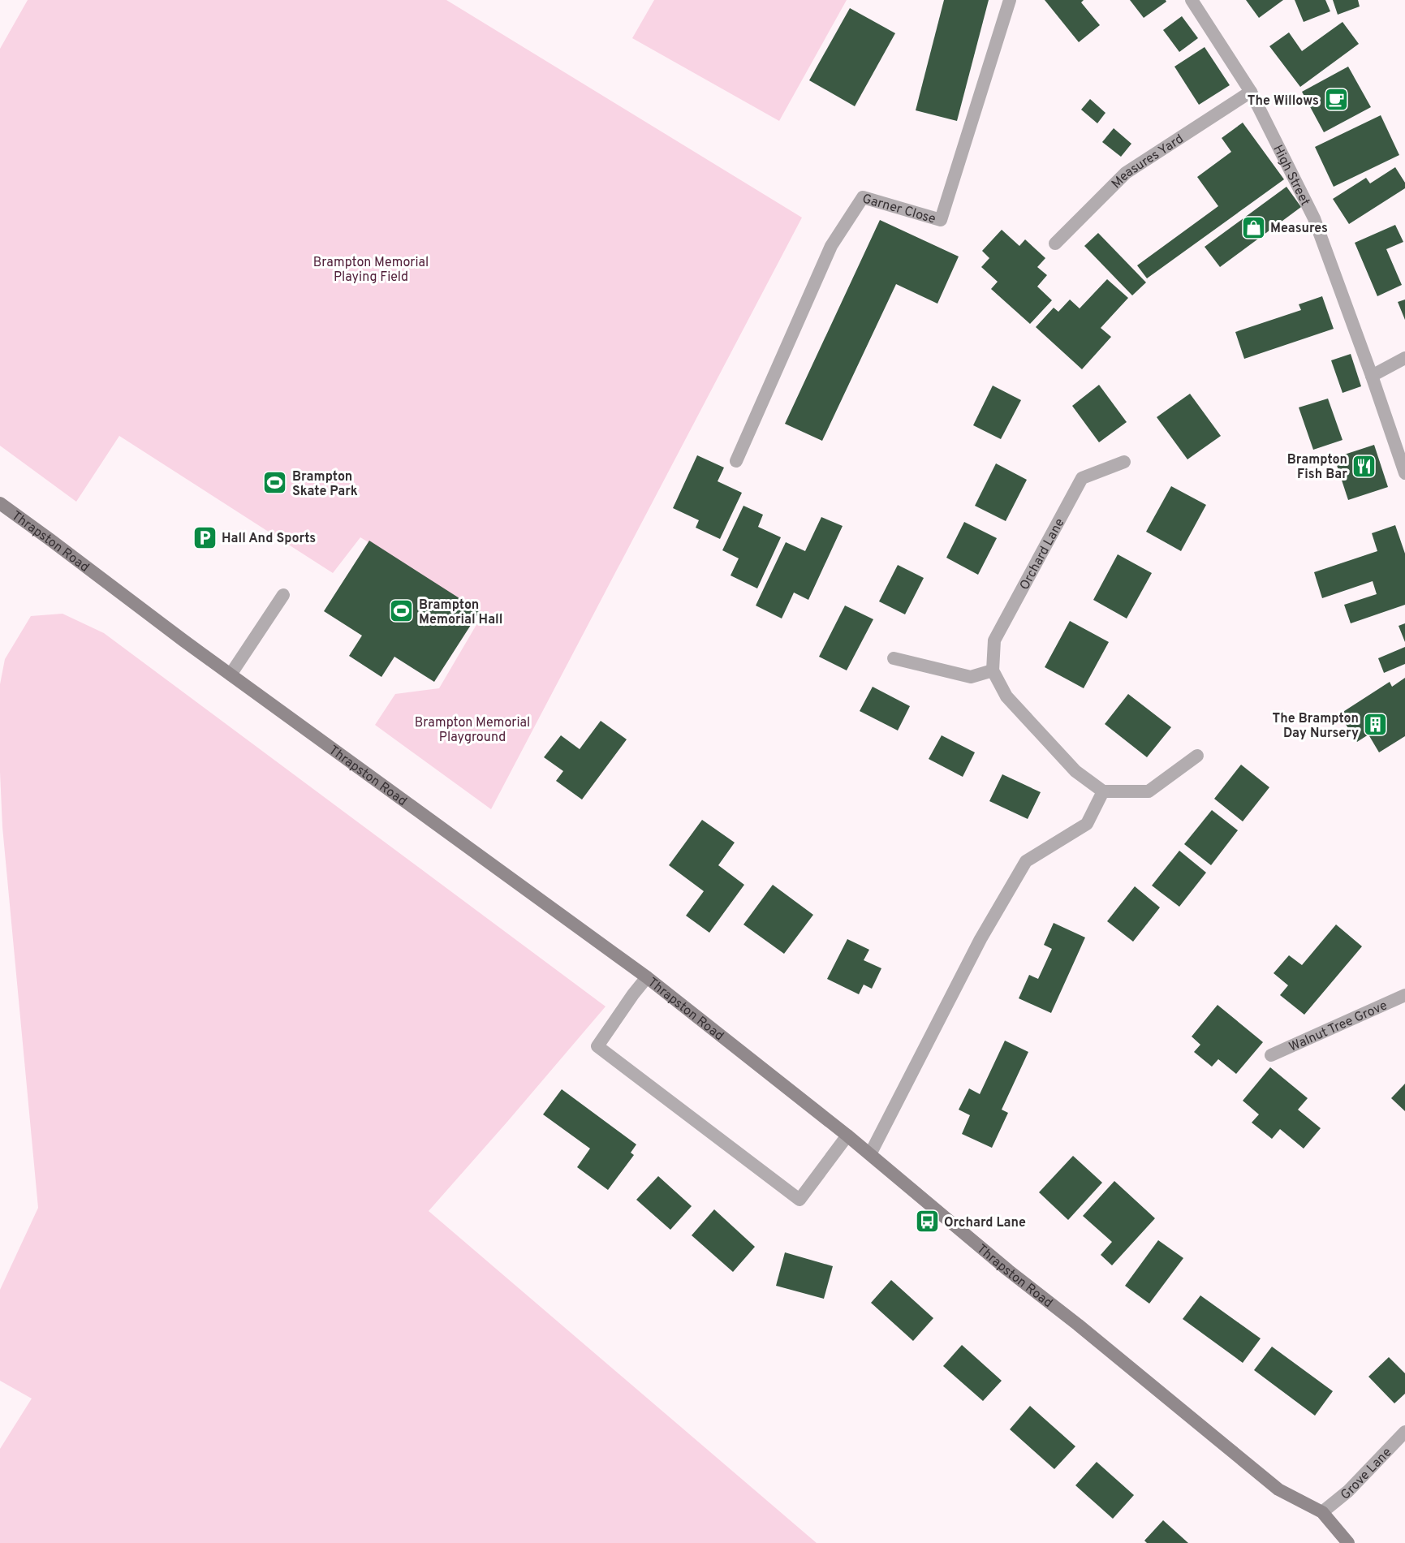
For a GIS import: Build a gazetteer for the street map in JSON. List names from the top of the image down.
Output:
{
  "streets": {
    "main road": ["Thrapston Road"],
    "street": [
      "Measures Yard",
      "High Street",
      "Garner Close",
      "Orchard Lane",
      "Walnut Tree Grove",
      "Grove Lane"
    ]
  },
  "crossings": [
    ["Measures Yard", "High Street"],
    ["Thrapston Road", "Grove Lane"]
  ],
  "parks": ["Brampton Memorial Playing Field", "Brampton Memorial Playground"],
  "places": {
    "cafe": ["The Willows"],
    "shop": ["Measures"],
    "restaurant": ["Brampton Fish Bar"],
    "sports": ["Brampton Skate Park", "Brampton Memorial Hall"],
    "parking": ["Hall And Sports"],
    "building": ["The Brampton Day Nursery"],
    "bus stop": ["Orchard Lane"]
  }
}
